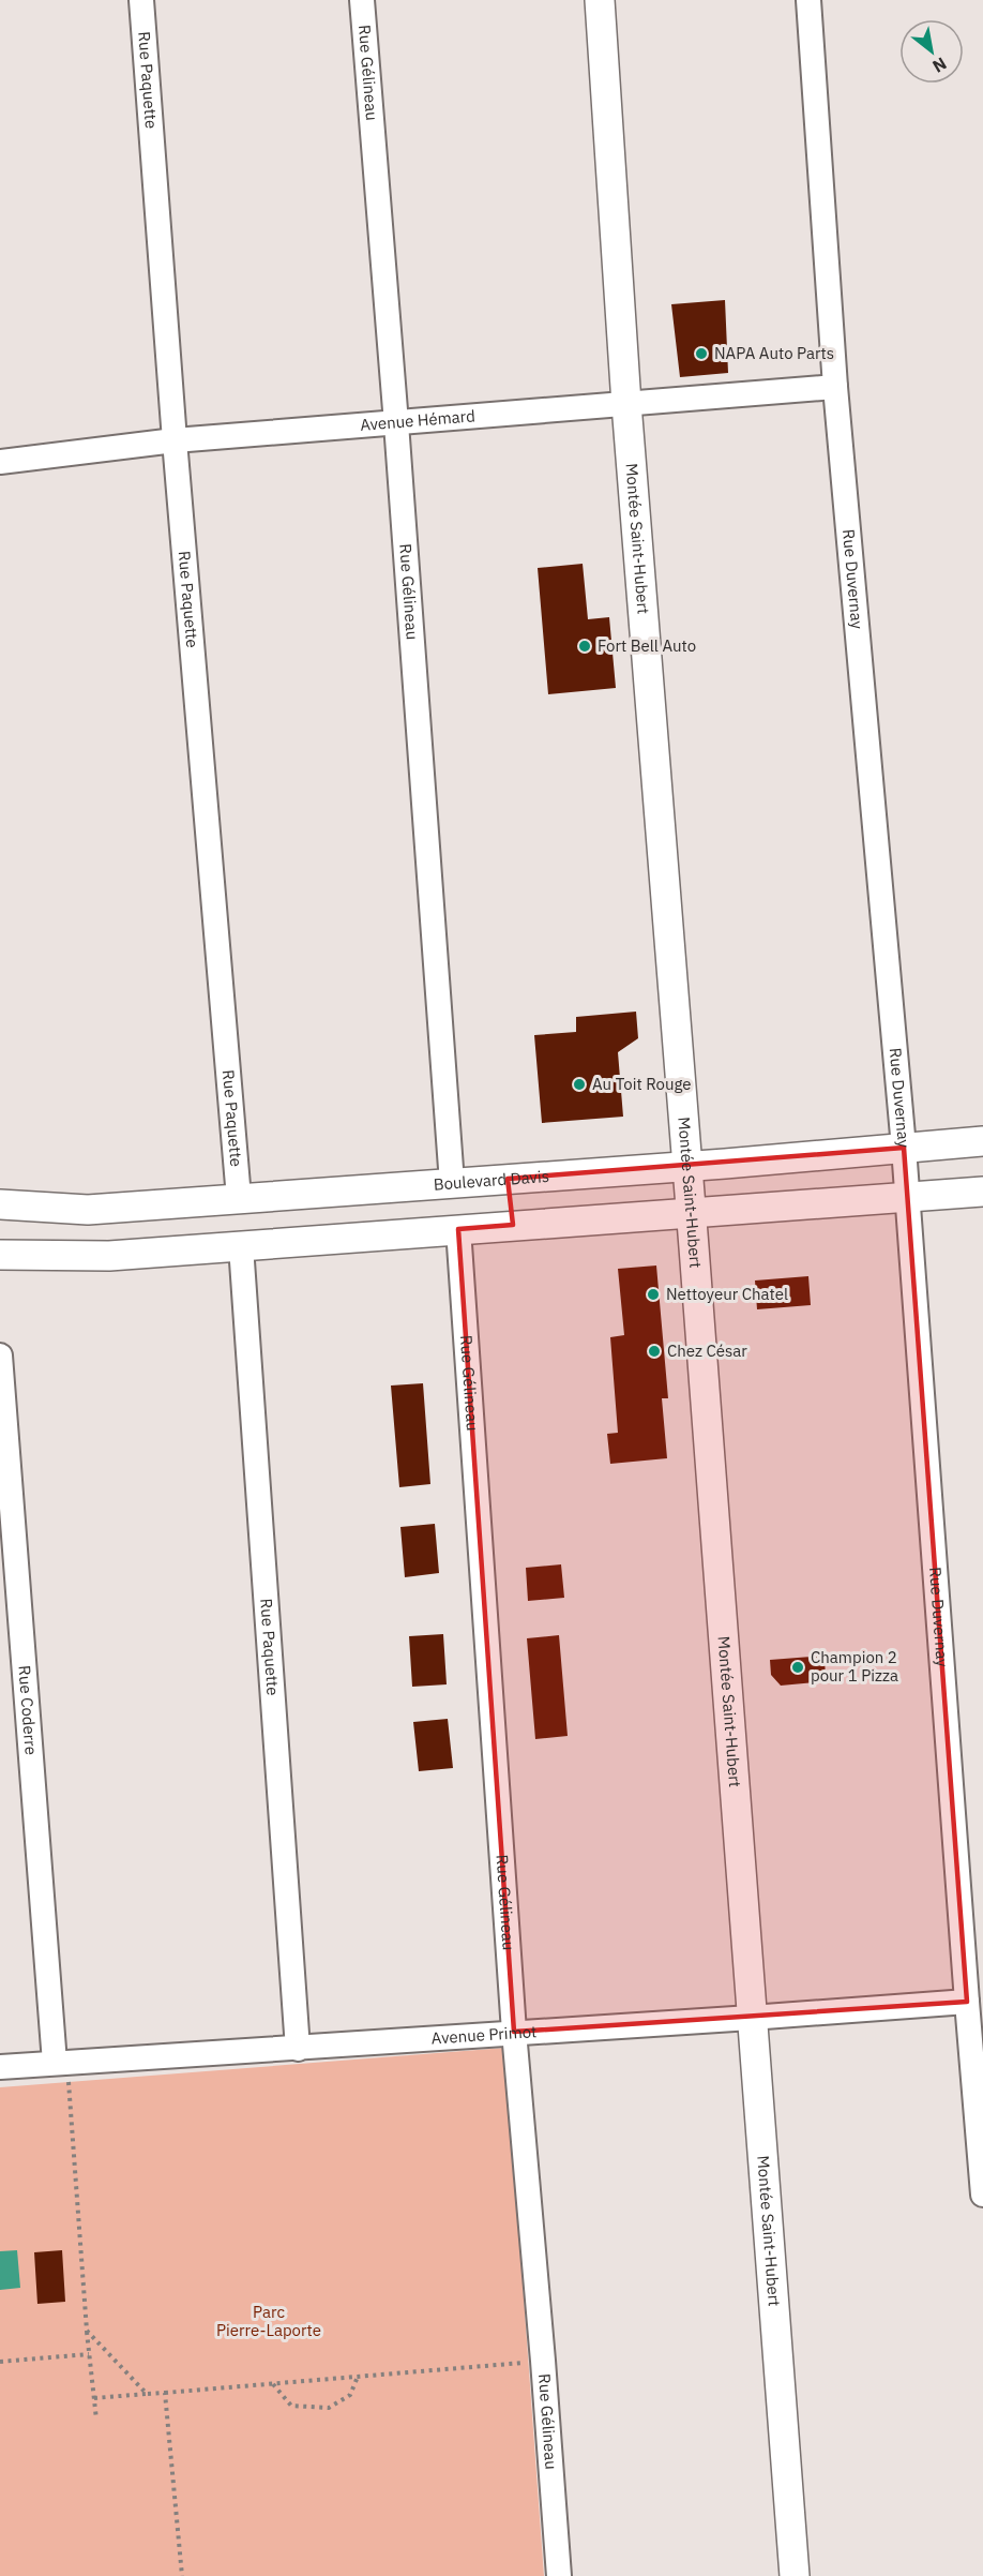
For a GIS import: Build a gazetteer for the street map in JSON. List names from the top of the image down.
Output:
{
  "streets": {
    "street": [
      "Rue Gélineau",
      "Rue Paquette",
      "Avenue Hémard",
      "Montée Saint-Hubert",
      "Rue Duvernay",
      "Boulevard Davis",
      "Rue Coderre",
      "Avenue Primot"
    ]
  },
  "crossings": [
    ["Rue Gélineau", "Avenue Hémard"],
    ["Rue Gélineau", "Boulevard Davis"],
    ["Rue Gélineau", "Avenue Primot"],
    ["Rue Paquette", "Avenue Hémard"],
    ["Rue Paquette", "Boulevard Davis"],
    ["Rue Paquette", "Avenue Primot"],
    ["Avenue Hémard", "Montée Saint-Hubert"],
    ["Avenue Hémard", "Rue Duvernay"],
    ["Montée Saint-Hubert", "Boulevard Davis"],
    ["Montée Saint-Hubert", "Avenue Primot"],
    ["Rue Duvernay", "Boulevard Davis"],
    ["Rue Duvernay", "Avenue Primot"],
    ["Rue Coderre", "Avenue Primot"]
  ],
  "parks": ["Parc Pierre-Laporte"],
  "places": [
    "NAPA Auto Parts",
    "Fort Bell Auto",
    "Au Toit Rouge",
    "Nettoyeur Chatel",
    "Chez César",
    "Champion 2 pour 1 Pizza"
  ],
  "north": "bottom right"
}
